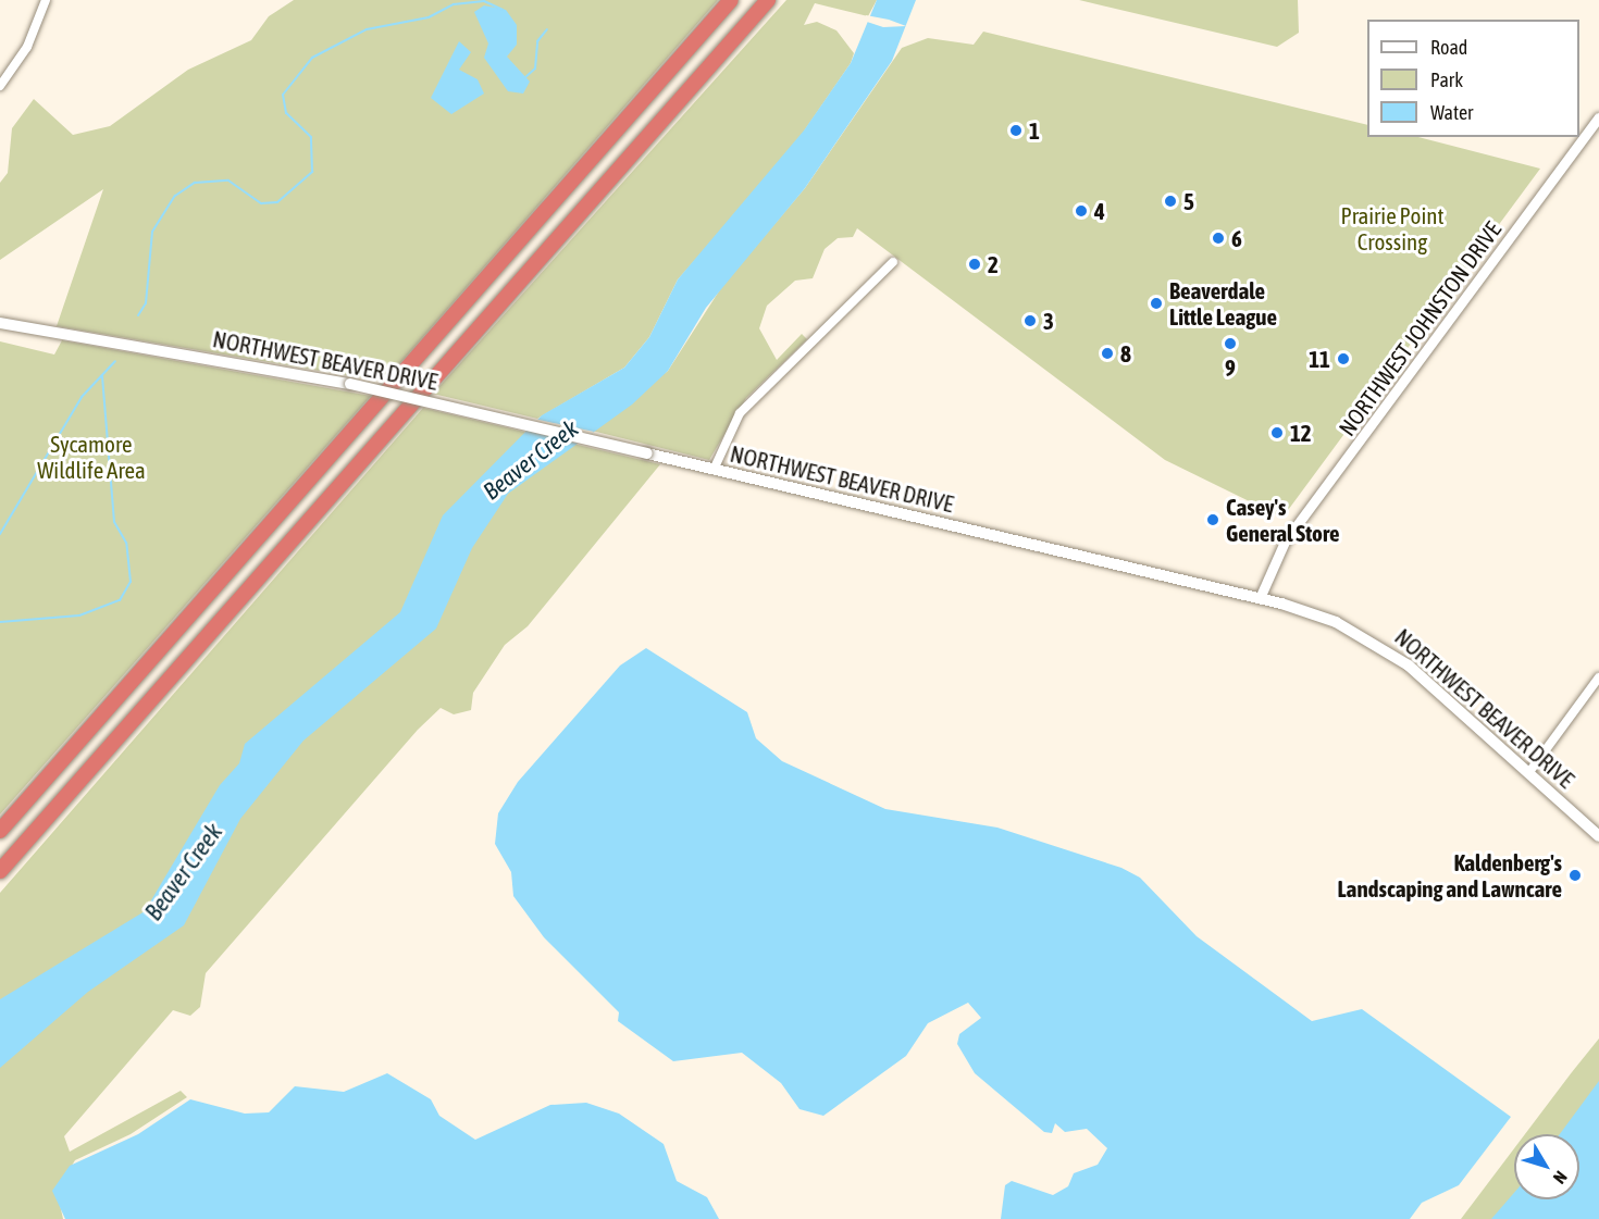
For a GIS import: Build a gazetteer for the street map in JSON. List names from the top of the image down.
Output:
{
  "streets": {
    "main road": ["NORTHWEST BEAVER DRIVE"],
    "street": ["NORTHWEST JOHNSTON DRIVE"]
  },
  "crossings": [
    ["NORTHWEST JOHNSTON DRIVE", "NORTHWEST BEAVER DRIVE"]
  ],
  "water": ["Beaver Creek"],
  "parks": ["Prairie Point Crossing", "Sycamore Wildlife Area"],
  "places": [
    "1",
    "5",
    "4",
    "6",
    "2",
    "Beaverdale Little League",
    "3",
    "9",
    "8",
    "11",
    "12",
    "Casey's General Store",
    "Kaldenberg's Landscaping and Lawncare"
  ],
  "legend": ["Road", "Park", "Water"],
  "north": "bottom right"
}
